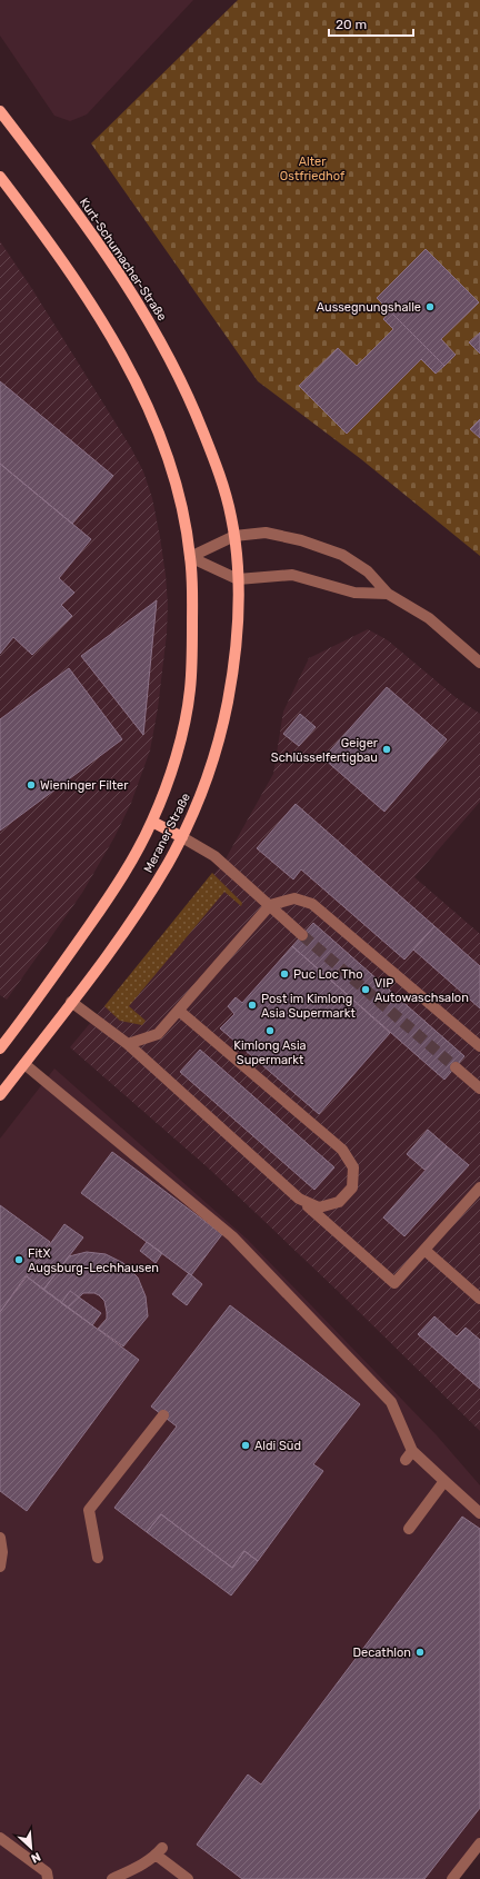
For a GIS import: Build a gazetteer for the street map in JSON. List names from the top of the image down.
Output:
{
  "streets": {
    "main road": ["Kurt-Schumacher-Straße", "Meraner Straße"]
  },
  "crossings": [
    ["Kurt-Schumacher-Straße", "Meraner Straße"]
  ],
  "parks": ["Alter Ostfriedhof"],
  "places": [
    "Aussegnungshalle",
    "Geiger Schlüsselfertigbau",
    "Wieninger Filter",
    "Puc Loc Tho",
    "VIP Autowaschsalon",
    "Post im Kimlong Asia Supermarkt",
    "Kimlong Asia Supermarkt",
    "FitX Augsburg-Lechhausen",
    "Aldi Süd",
    "Decathlon"
  ],
  "scale_bar": "20 m",
  "north": "bottom right"
}
